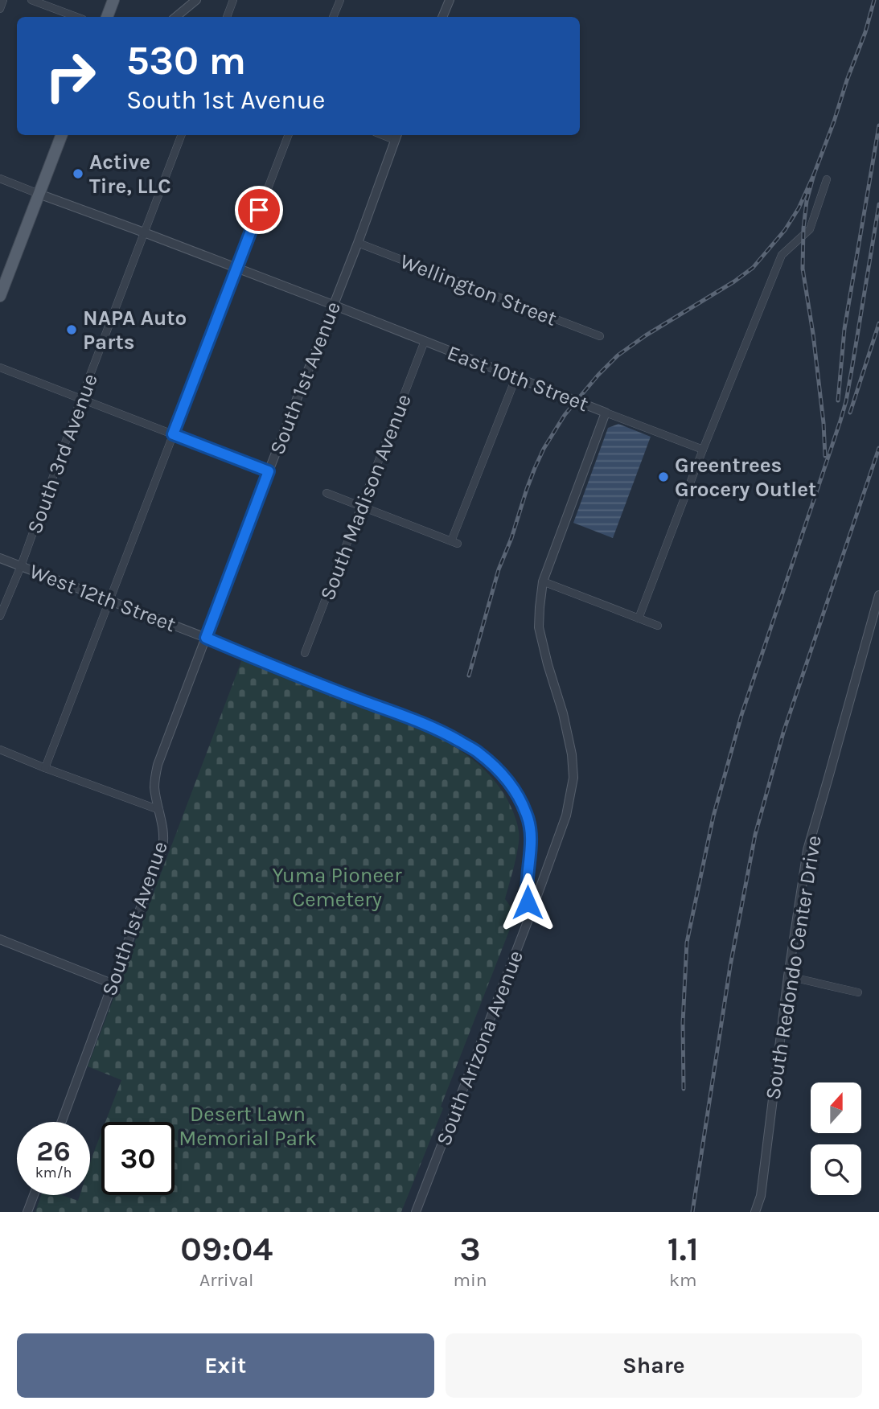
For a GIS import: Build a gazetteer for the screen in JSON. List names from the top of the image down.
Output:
{
  "streets": {
    "street": [
      "Wellington Street",
      "South 1st Avenue",
      "East 10th Street",
      "South 3rd Avenue",
      "South Madison Avenue",
      "West 12th Street",
      "South Redondo Center Drive",
      "South Arizona Avenue"
    ]
  },
  "crossings": [
    ["Wellington Street", "South 1st Avenue"],
    ["South 1st Avenue", "East 10th Street"],
    ["South 1st Avenue", "West 12th Street"],
    ["East 10th Street", "South 3rd Avenue"],
    ["East 10th Street", "South Madison Avenue"],
    ["East 10th Street", "South Arizona Avenue"],
    ["South 3rd Avenue", "West 12th Street"]
  ],
  "parks": ["Yuma Pioneer Cemetery", "Desert Lawn Memorial Park"],
  "places": ["Active Tire, LLC", "NAPA Auto Parts", "Greentrees Grocery Outlet"],
  "north": "top",
  "page": {
    "turn": ["530 m", "South 1st Avenue"],
    "speed": "26 km/h",
    "limit": "30",
    "eta": [
      "09:04",
      "Arrival",
      "3",
      "min",
      "1.1",
      "km"
    ],
    "buttons": ["Exit", "Share"]
  }
}
